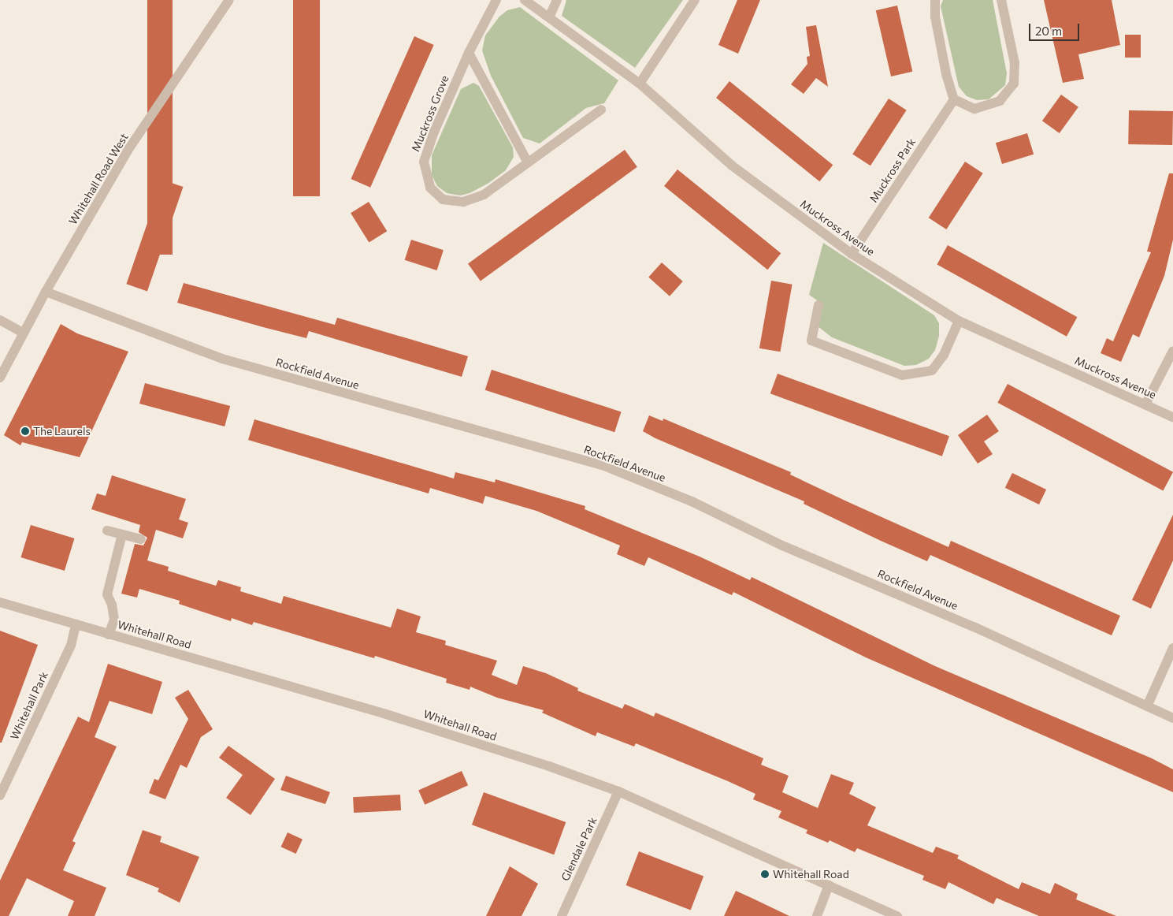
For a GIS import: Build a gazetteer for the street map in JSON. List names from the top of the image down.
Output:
{
  "streets": {
    "street": [
      "Muckross Grove",
      "Muckross Park",
      "Whitehall Road West",
      "Muckross Avenue",
      "Rockfield Avenue",
      "Whitehall Road",
      "Whitehall Park",
      "Glendale Park"
    ]
  },
  "crossings": [
    ["Muckross Park", "Muckross Avenue"],
    ["Whitehall Road West", "Rockfield Avenue"],
    ["Whitehall Road", "Whitehall Park"],
    ["Whitehall Road", "Glendale Park"]
  ],
  "places": ["The Laurels", "Whitehall Road"],
  "scale_bar": "20 m"
}
